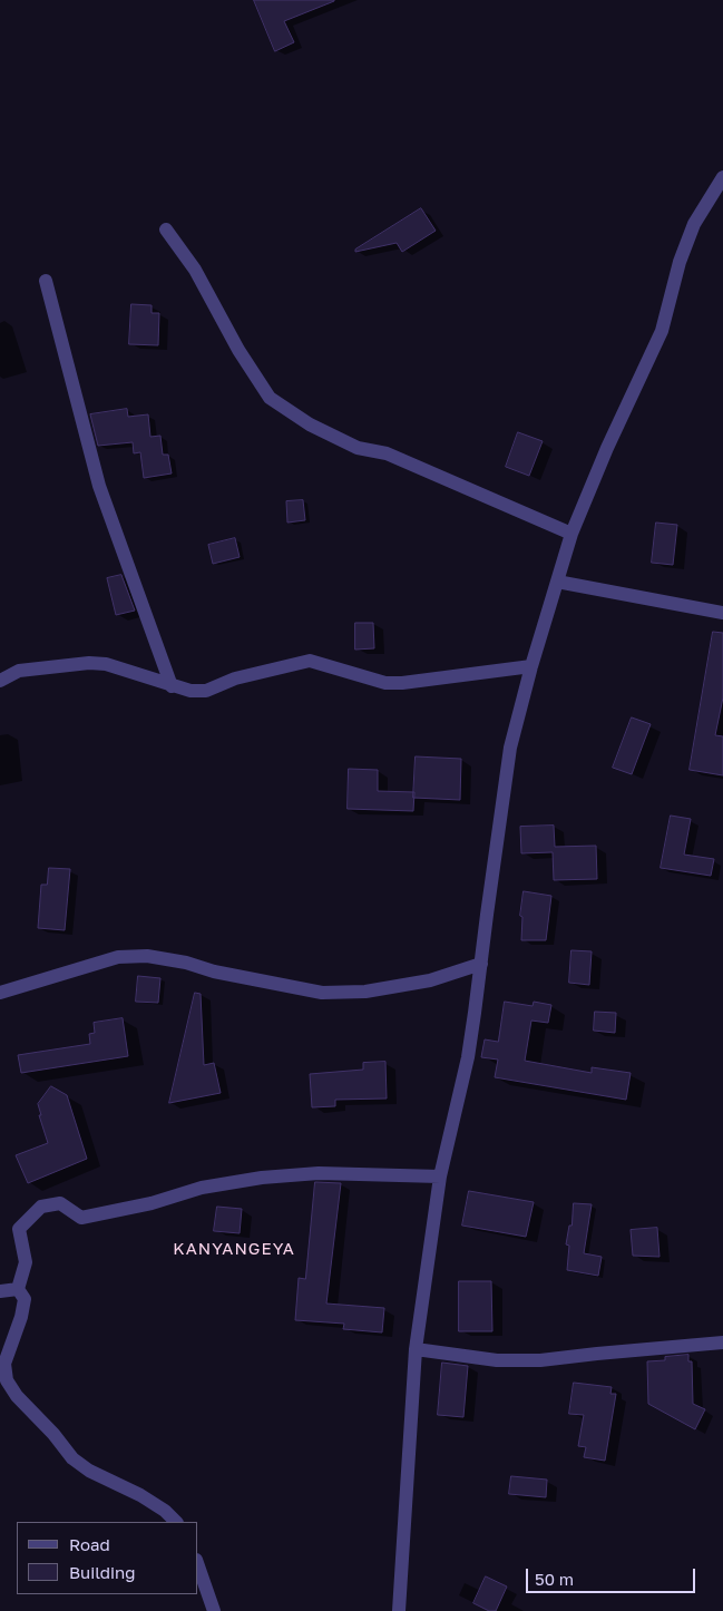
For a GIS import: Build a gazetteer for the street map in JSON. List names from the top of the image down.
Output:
{
  "districts": ["KANYANGEYA"],
  "legend": ["Road", "Building"],
  "scale_bar": "50 m"
}
